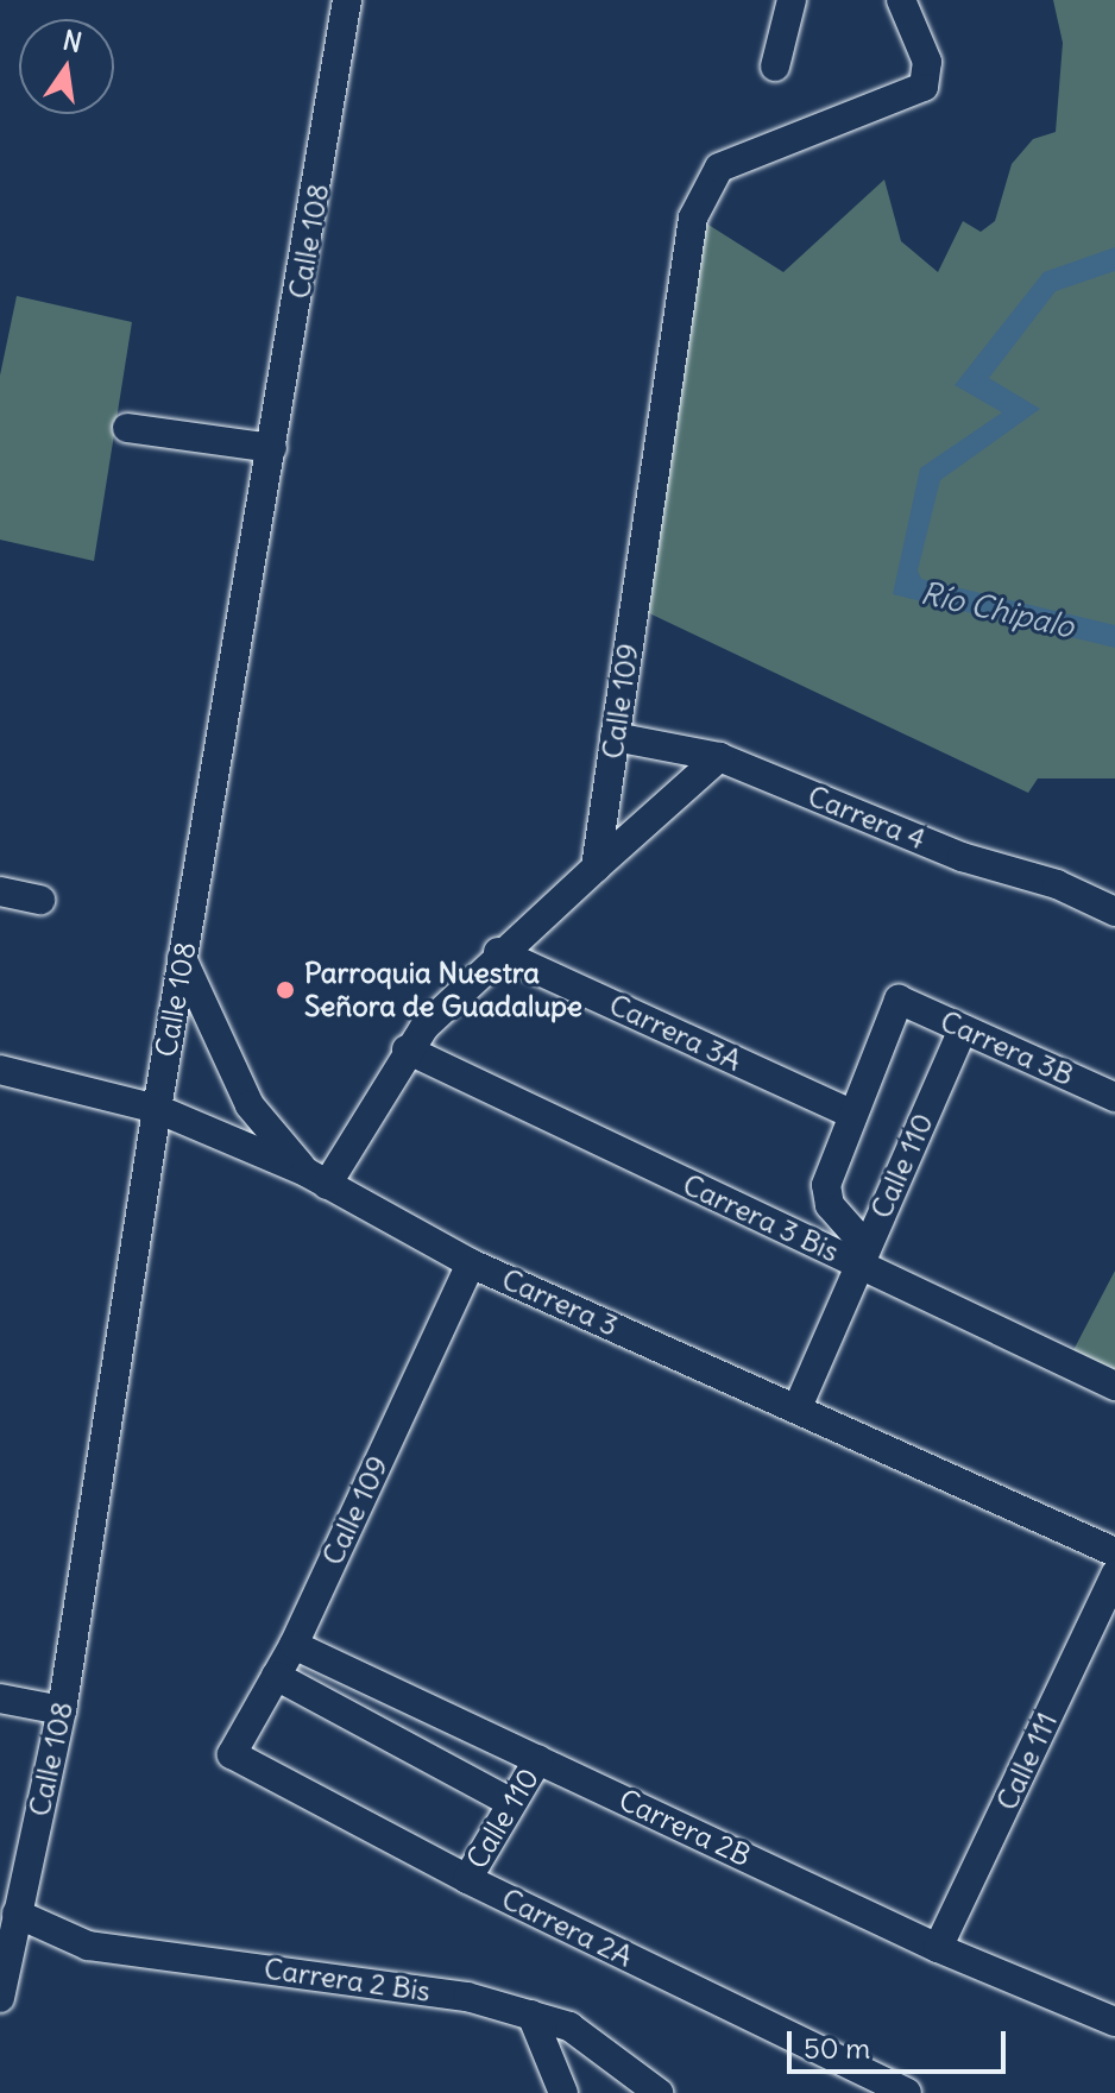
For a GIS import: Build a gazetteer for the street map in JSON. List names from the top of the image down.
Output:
{
  "streets": {
    "street": [
      "Calle 108",
      "Calle 109",
      "Carrera 4",
      "Carrera 3A",
      "Carrera 3B",
      "Calle 110",
      "Carrera 3 Bis",
      "Carrera 3",
      "Calle 111",
      "Carrera 2B",
      "Carrera 2A",
      "Carrera 2 Bis"
    ]
  },
  "crossings": [
    ["Calle 108", "Carrera 3"],
    ["Calle 108", "Carrera 2 Bis"],
    ["Calle 109", "Carrera 4"],
    ["Calle 109", "Carrera 3"],
    ["Calle 109", "Carrera 2B"],
    ["Calle 109", "Carrera 2A"],
    ["Carrera 3A", "Calle 110"],
    ["Carrera 3B", "Calle 110"],
    ["Calle 110", "Carrera 3 Bis"],
    ["Calle 110", "Carrera 3"],
    ["Calle 110", "Carrera 2B"],
    ["Calle 110", "Carrera 2A"],
    ["Calle 111", "Carrera 2B"]
  ],
  "water": ["Río Chipalo"],
  "places": ["Parroquia Nuestra Señora de Guadalupe"],
  "scale_bar": "50 m",
  "north": "top"
}
